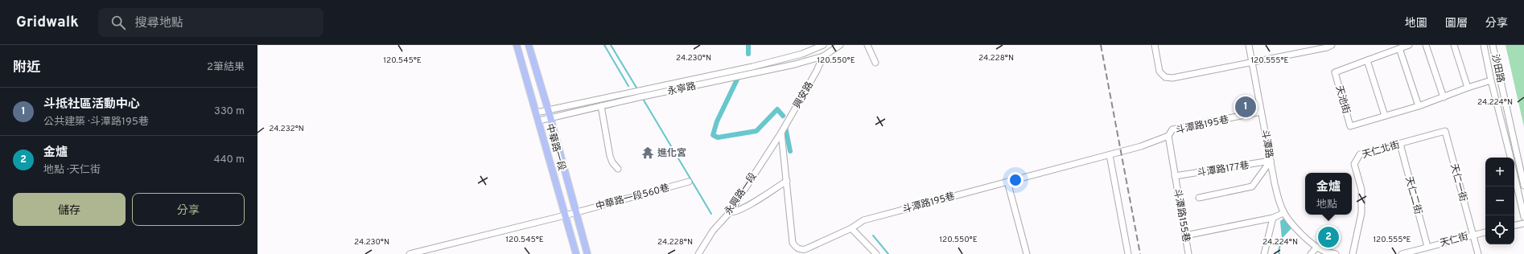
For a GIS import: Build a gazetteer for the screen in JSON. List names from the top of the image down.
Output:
{
  "streets": {
    "main road": ["中華路一段"],
    "street": [
      "沙田路",
      "永寧路",
      "興安路",
      "天池街",
      "斗潭路195巷",
      "斗潭路",
      "天仁北街",
      "斗潭路177巷",
      "天仁一街",
      "永興路一段",
      "天仁二街",
      "中華路一段560巷",
      "斗潭路155巷",
      "天仁街"
    ]
  },
  "crossings": [
    ["沙田路", "天池街"],
    ["永寧路", "興安路"],
    ["永寧路", "中華路一段"],
    ["興安路", "永興路一段"],
    ["斗潭路195巷", "斗潭路"],
    ["斗潭路195巷", "斗潭路155巷"],
    ["斗潭路", "斗潭路177巷"],
    ["中華路一段", "中華路一段560巷"],
    ["天仁北街", "天仁一街"],
    ["天仁北街", "天仁二街"],
    ["斗潭路177巷", "斗潭路155巷"],
    ["天仁一街", "天仁街"],
    ["天仁二街", "天仁街"]
  ],
  "places": {
    "temple": ["進化宮"]
  },
  "page": {
    "header": "Gridwalk",
    "search": "搜尋地點",
    "nav": ["地圖", "圖層", "分享"],
    "heading": ["附近", "2筆結果"],
    "list": [
      {
        "mark": "1",
        "name": "斗抵社區活動中心",
        "note": "公共建築 · 斗潭路195巷",
        "value": "330 m"
      },
      {
        "mark": "2",
        "name": "金爐",
        "note": "地點 · 天仁街",
        "value": "440 m"
      }
    ],
    "pins": ["1", "2"],
    "map_buttons": ["+", "−"],
    "popup": ["金爐", "地點"],
    "buttons": ["儲存", "分享"]
  },
  "coordinates": [
    "24.230°N",
    "24.228°N",
    "120.545°E",
    "120.550°E",
    "120.555°E",
    "24.224°N",
    "24.232°N"
  ]
}
